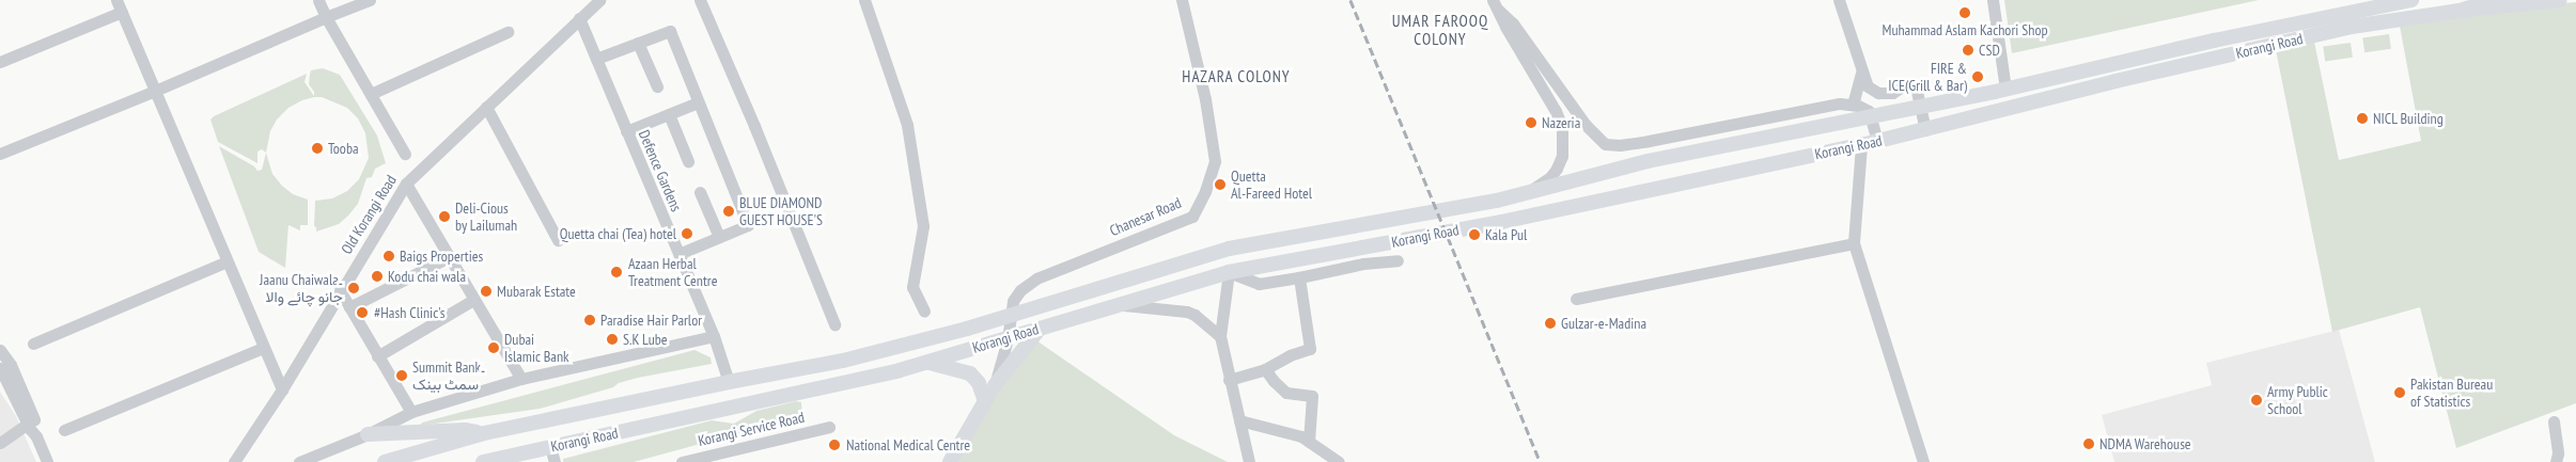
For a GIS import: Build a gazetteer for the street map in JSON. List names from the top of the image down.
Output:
{
  "streets": {
    "main road": ["Korangi Road"],
    "street": [
      "Defence Gardens",
      "Old Korangi Road",
      "Chanesar Road",
      "Korangi Service Road"
    ]
  },
  "crossings": [
    ["Korangi Road", "Defence Gardens"],
    ["Korangi Road", "Chanesar Road"],
    ["Defence Gardens", "Old Korangi Road"]
  ],
  "districts": ["UMAR FAROOQ COLONY", "HAZARA COLONY"],
  "places": [
    "Muhammad Aslam Kachori Shop",
    "CSD",
    "FIRE & ICE(Grill & Bar)",
    "NICL Building",
    "Nazeria",
    "Tooba",
    "Quetta Al-Fareed Hotel",
    "BLUE DIAMOND GUEST HOUSE'S",
    "Deli-Cious by Lailumah",
    "Quetta chai (Tea) hotel",
    "Kala Pul",
    "Baigs Properties",
    "Azaan Herbal Treatment Centre",
    "Kodu chai wala",
    "Jaanu Chaiwala۔ جانو چائے والا",
    "Mubarak Estate",
    "#Hash Clinic's",
    "Paradise Hair Parlor",
    "Gulzar-e-Madina",
    "S.K Lube",
    "Dubai Islamic Bank",
    "Summit Bank۔ سمٹ بینک",
    "Pakistan Bureau of Statistics",
    "Army Public School",
    "NDMA Warehouse",
    "National Medical Centre"
  ]
}
